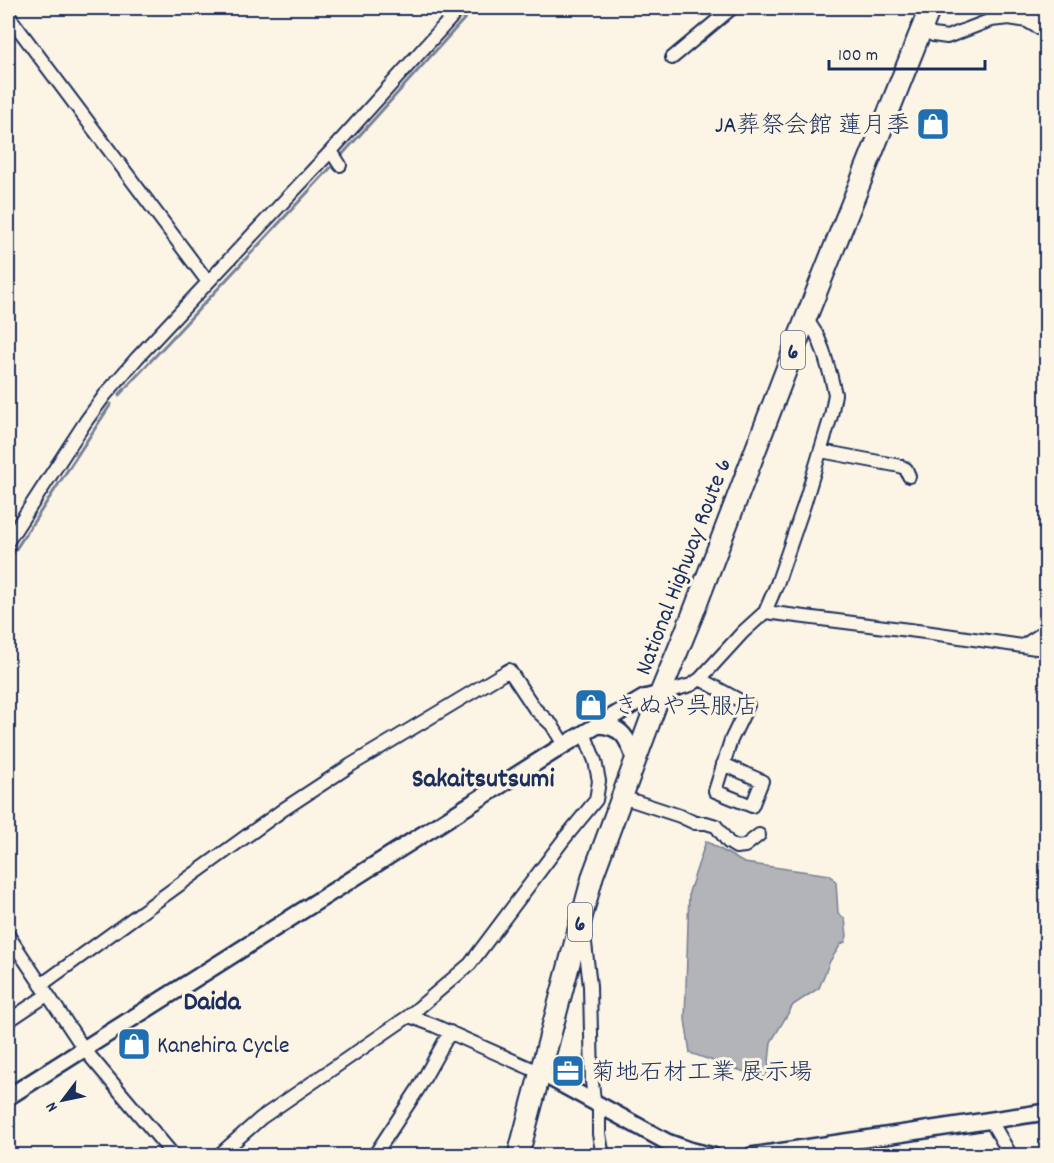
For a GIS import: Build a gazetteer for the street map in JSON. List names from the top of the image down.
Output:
{
  "streets": {
    "highway": ["6", "National Highway Route 6"]
  },
  "districts": ["Sakaitsutsumi", "Daida"],
  "places": {
    "shop": ["JA葬祭会館 蓮月季", "きぬや呉服店", "Kanehira Cycle"],
    "office": ["菊地石材工業 展示場"]
  },
  "scale_bar": "100 m",
  "north": "bottom left"
}
